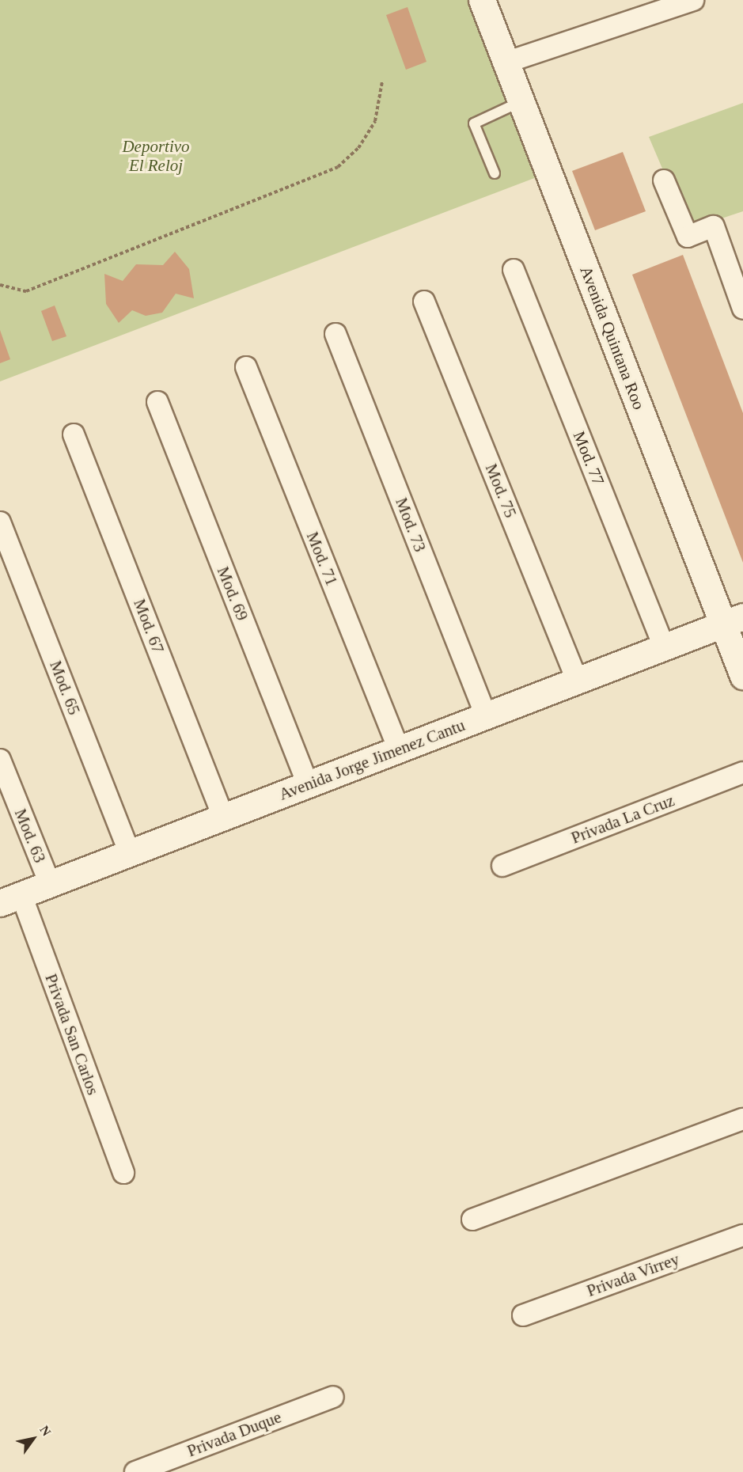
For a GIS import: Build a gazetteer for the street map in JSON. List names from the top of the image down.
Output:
{
  "streets": {
    "main road": ["Avenida Quintana Roo", "Avenida Jorge Jimenez Cantu"],
    "street": [
      "Mod. 77",
      "Mod. 75",
      "Mod. 73",
      "Mod. 71",
      "Mod. 69",
      "Mod. 67",
      "Mod. 65",
      "Privada La Cruz",
      "Mod. 63",
      "Privada San Carlos",
      "Privada Virrey",
      "Privada Duque"
    ]
  },
  "crossings": [
    ["Avenida Quintana Roo", "Avenida Jorge Jimenez Cantu"],
    ["Mod. 77", "Avenida Jorge Jimenez Cantu"],
    ["Mod. 75", "Avenida Jorge Jimenez Cantu"],
    ["Mod. 73", "Avenida Jorge Jimenez Cantu"],
    ["Mod. 71", "Avenida Jorge Jimenez Cantu"],
    ["Mod. 69", "Avenida Jorge Jimenez Cantu"],
    ["Mod. 67", "Avenida Jorge Jimenez Cantu"],
    ["Mod. 65", "Avenida Jorge Jimenez Cantu"],
    ["Avenida Jorge Jimenez Cantu", "Mod. 63"],
    ["Avenida Jorge Jimenez Cantu", "Privada San Carlos"]
  ],
  "parks": ["Deportivo El Reloj"],
  "north": "top right"
}
